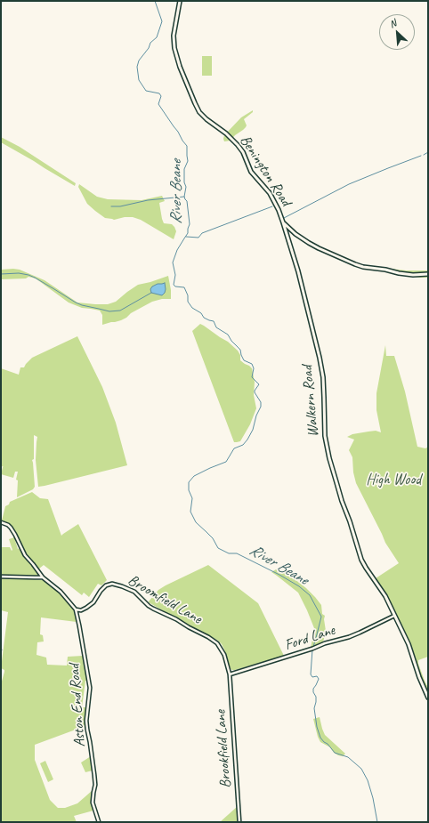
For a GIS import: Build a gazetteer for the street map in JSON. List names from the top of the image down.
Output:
{
  "streets": {
    "street": [
      "Benington Road",
      "Walkern Road",
      "Broomfield Lane",
      "Ford Lane",
      "Aston End Road",
      "Brookfield Lane"
    ]
  },
  "crossings": [
    ["Benington Road", "Walkern Road"],
    ["Walkern Road", "Ford Lane"],
    ["Broomfield Lane", "Ford Lane"],
    ["Broomfield Lane", "Aston End Road"],
    ["Broomfield Lane", "Brookfield Lane"],
    ["Ford Lane", "Brookfield Lane"]
  ],
  "water": ["River Beane"],
  "parks": ["High Wood"],
  "north": "top left"
}
